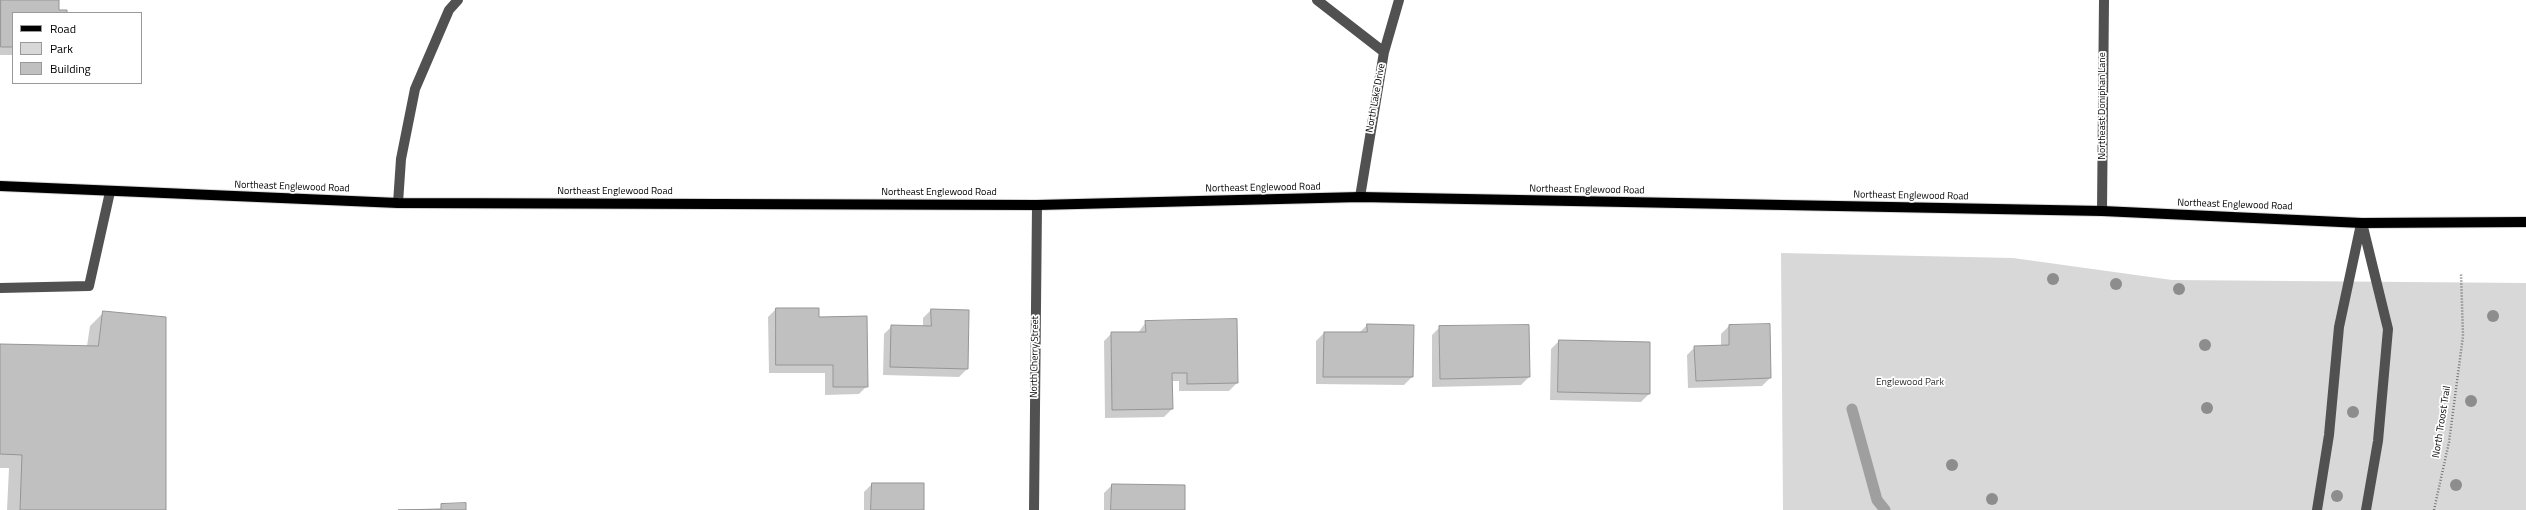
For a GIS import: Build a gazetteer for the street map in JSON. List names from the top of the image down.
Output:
{
  "streets": {
    "main road": ["Northeast Englewood Road"],
    "street": ["North Lake Drive", "Northeast Doniphan Lane", "North Cherry Street"],
    "path": ["North Troost Trail"]
  },
  "crossings": [
    ["North Lake Drive", "Northeast Englewood Road"],
    ["Northeast Doniphan Lane", "Northeast Englewood Road"],
    ["Northeast Englewood Road", "North Cherry Street"]
  ],
  "parks": ["Englewood Park"],
  "legend": ["Road", "Park", "Building"]
}
